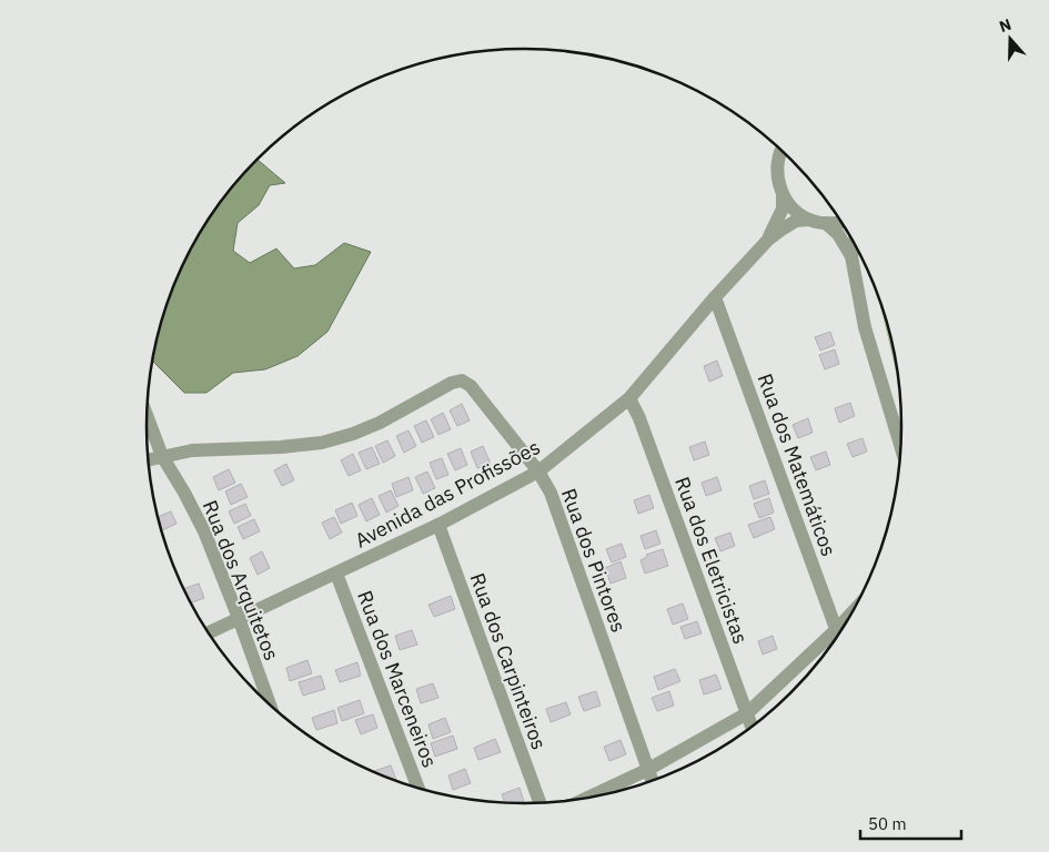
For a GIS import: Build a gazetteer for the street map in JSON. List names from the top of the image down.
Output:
{
  "streets": {
    "street": [
      "Rua dos Matemáticos",
      "Avenida das Profissões",
      "Rua dos Pintores",
      "Rua dos Eletricistas",
      "Rua dos Arquitetos",
      "Rua dos Carpinteiros",
      "Rua dos Marceneiros"
    ]
  },
  "crossings": [
    ["Rua dos Matemáticos", "Avenida das Profissões"],
    ["Avenida das Profissões", "Rua dos Pintores"],
    ["Avenida das Profissões", "Rua dos Eletricistas"],
    ["Avenida das Profissões", "Rua dos Arquitetos"],
    ["Avenida das Profissões", "Rua dos Carpinteiros"],
    ["Avenida das Profissões", "Rua dos Marceneiros"],
    ["Rua dos Pintores", "Rua dos Arquitetos"]
  ],
  "scale_bar": "50 m",
  "north": "top"
}
